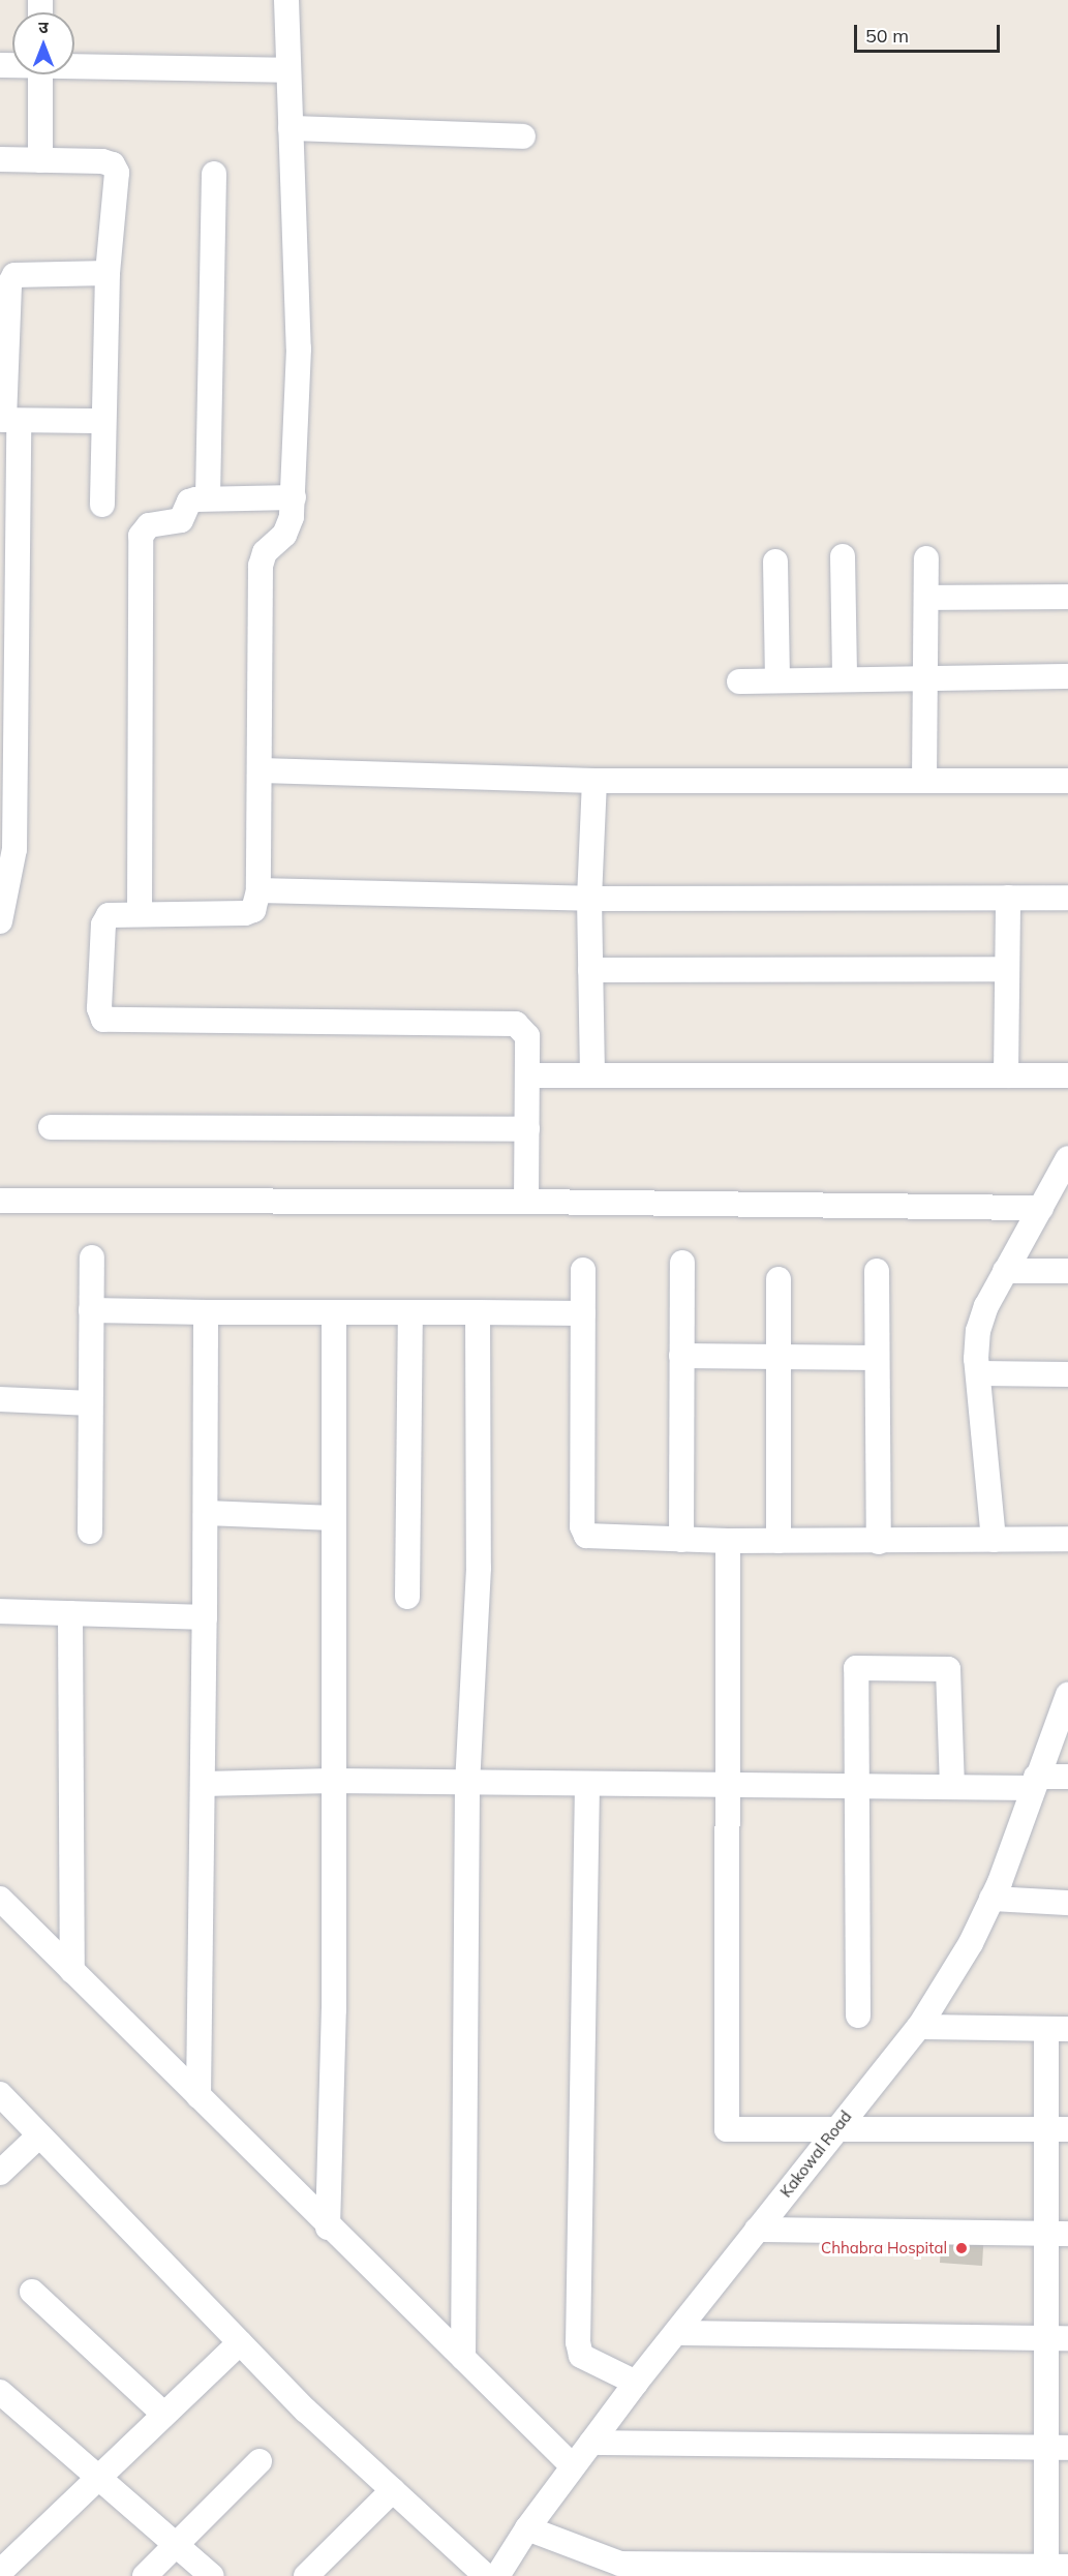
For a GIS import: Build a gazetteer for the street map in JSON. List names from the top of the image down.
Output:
{
  "streets": {
    "street": ["Kakowal Road"]
  },
  "places": ["Chhabra Hospital"],
  "scale_bar": "50 m",
  "north": "top"
}
